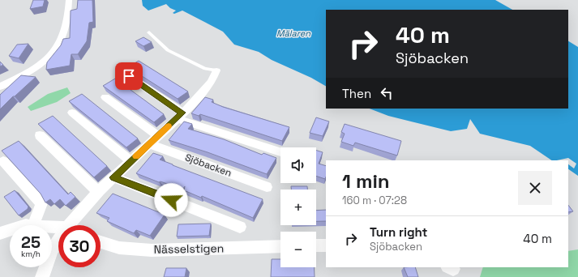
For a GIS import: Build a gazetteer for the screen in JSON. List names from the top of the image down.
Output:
{
  "streets": {
    "street": ["Sjöbacken", "Nässelstigen"]
  },
  "water": ["Mälaren"],
  "page": {
    "turn": ["40 m", "Sjöbacken"],
    "then": "Then",
    "map_buttons": ["+", "−"],
    "heading": ["1 min", "160 m · 07:28"],
    "list": [
      {
        "name": "Turn right",
        "note": "Sjöbacken",
        "value": "40 m"
      }
    ],
    "speed": "25 km/h",
    "limit": "30"
  }
}
